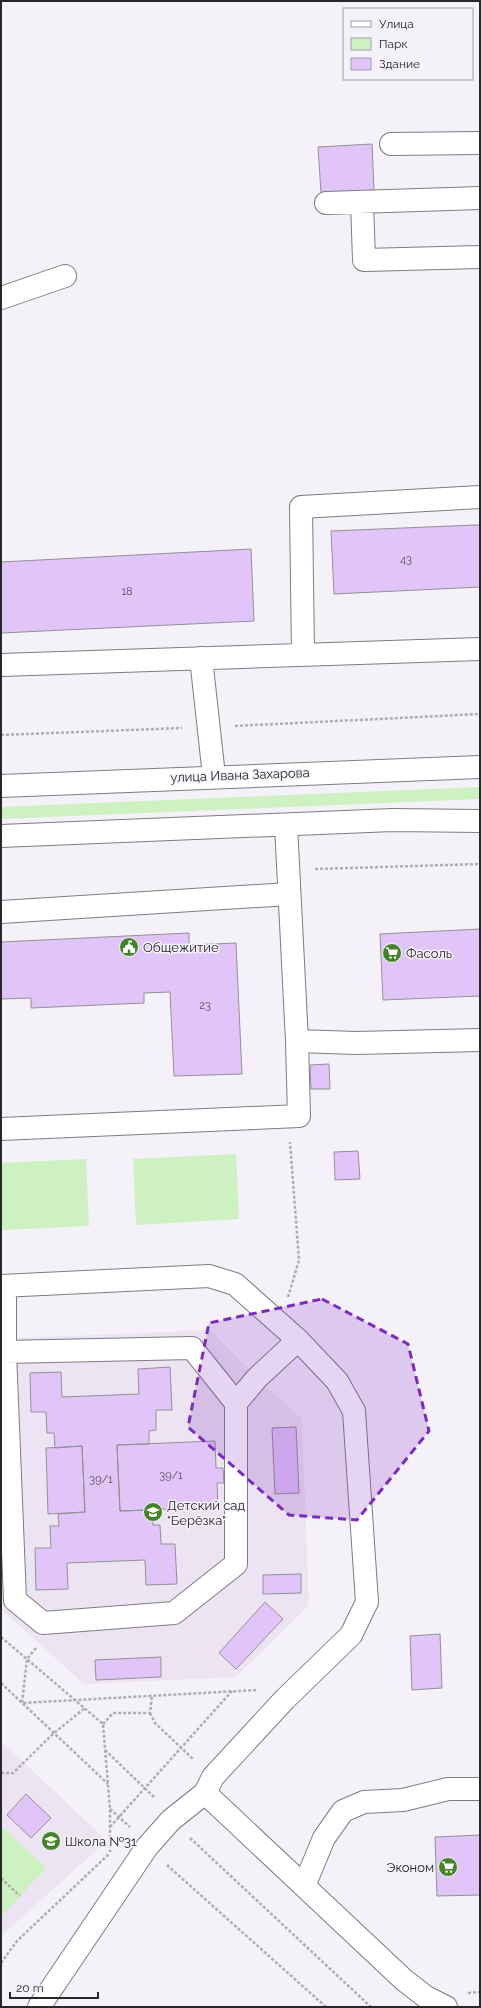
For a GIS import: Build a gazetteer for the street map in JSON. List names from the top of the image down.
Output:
{
  "streets": {
    "main road": ["улица Ивана Захарова"]
  },
  "places": {
    "public building": ["Общежитие"],
    "supermarket": ["Фасоль", "Эконом"],
    "school or university": ["Детский сад \"Берёзка\"", "Школа №31"]
  },
  "house_numbers": [
    "43",
    "18",
    "23",
    "39/1",
    "39/1"
  ],
  "legend": ["Улица", "Парк", "Здание"],
  "scale_bar": "20 m"
}
